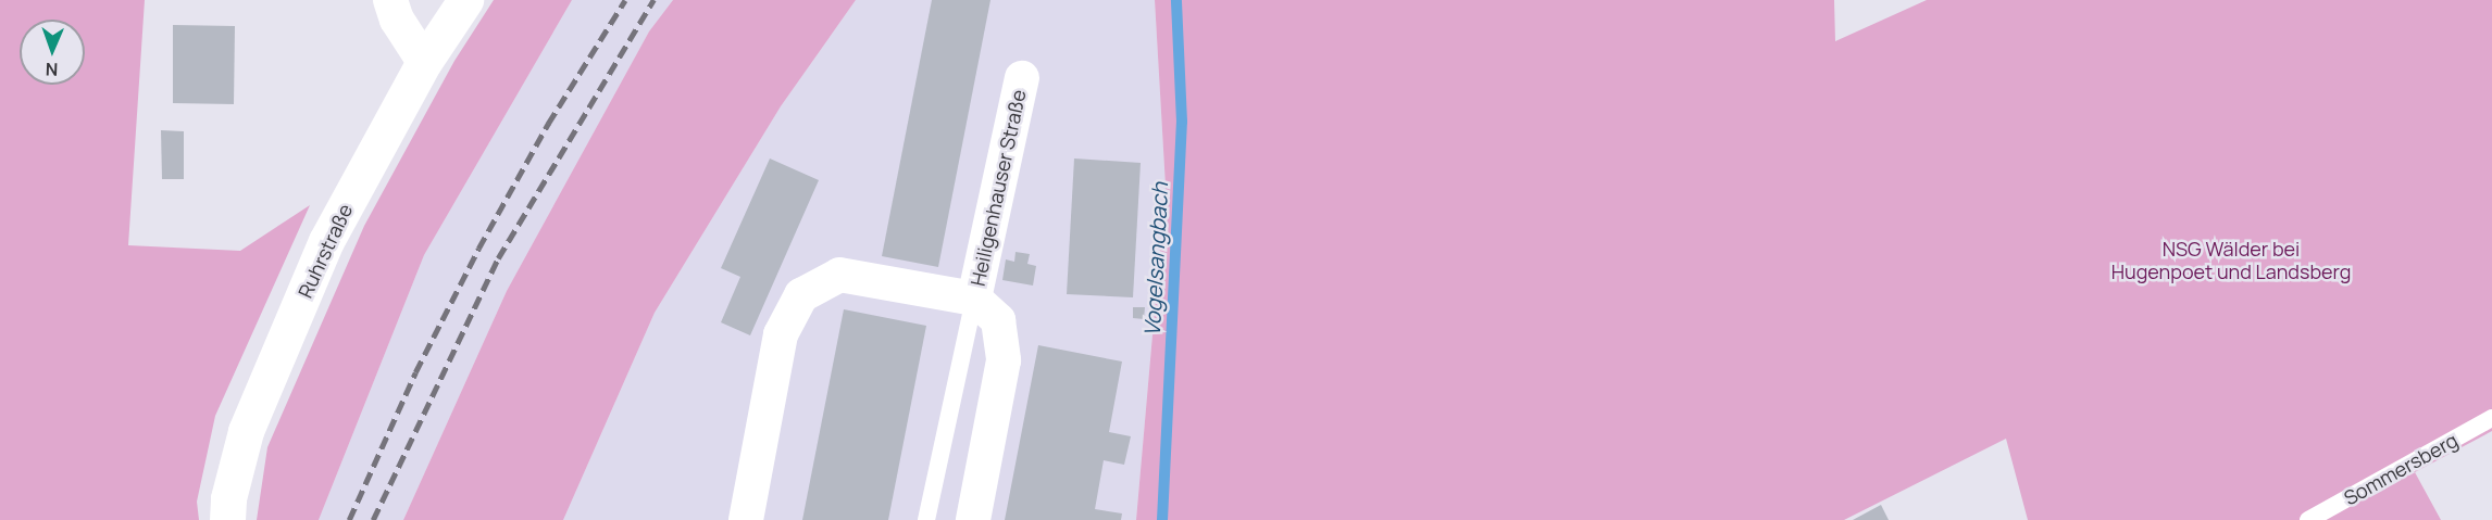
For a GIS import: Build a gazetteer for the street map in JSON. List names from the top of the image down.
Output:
{
  "streets": {
    "main road": ["Ruhrstraße"],
    "street": ["Heiligenhauser Straße"],
    "lane": ["Sommersberg"]
  },
  "water": ["Vogelsangbach"],
  "parks": ["NSG Wälder bei Hugenpoet und Landsberg"],
  "north": "bottom"
}
